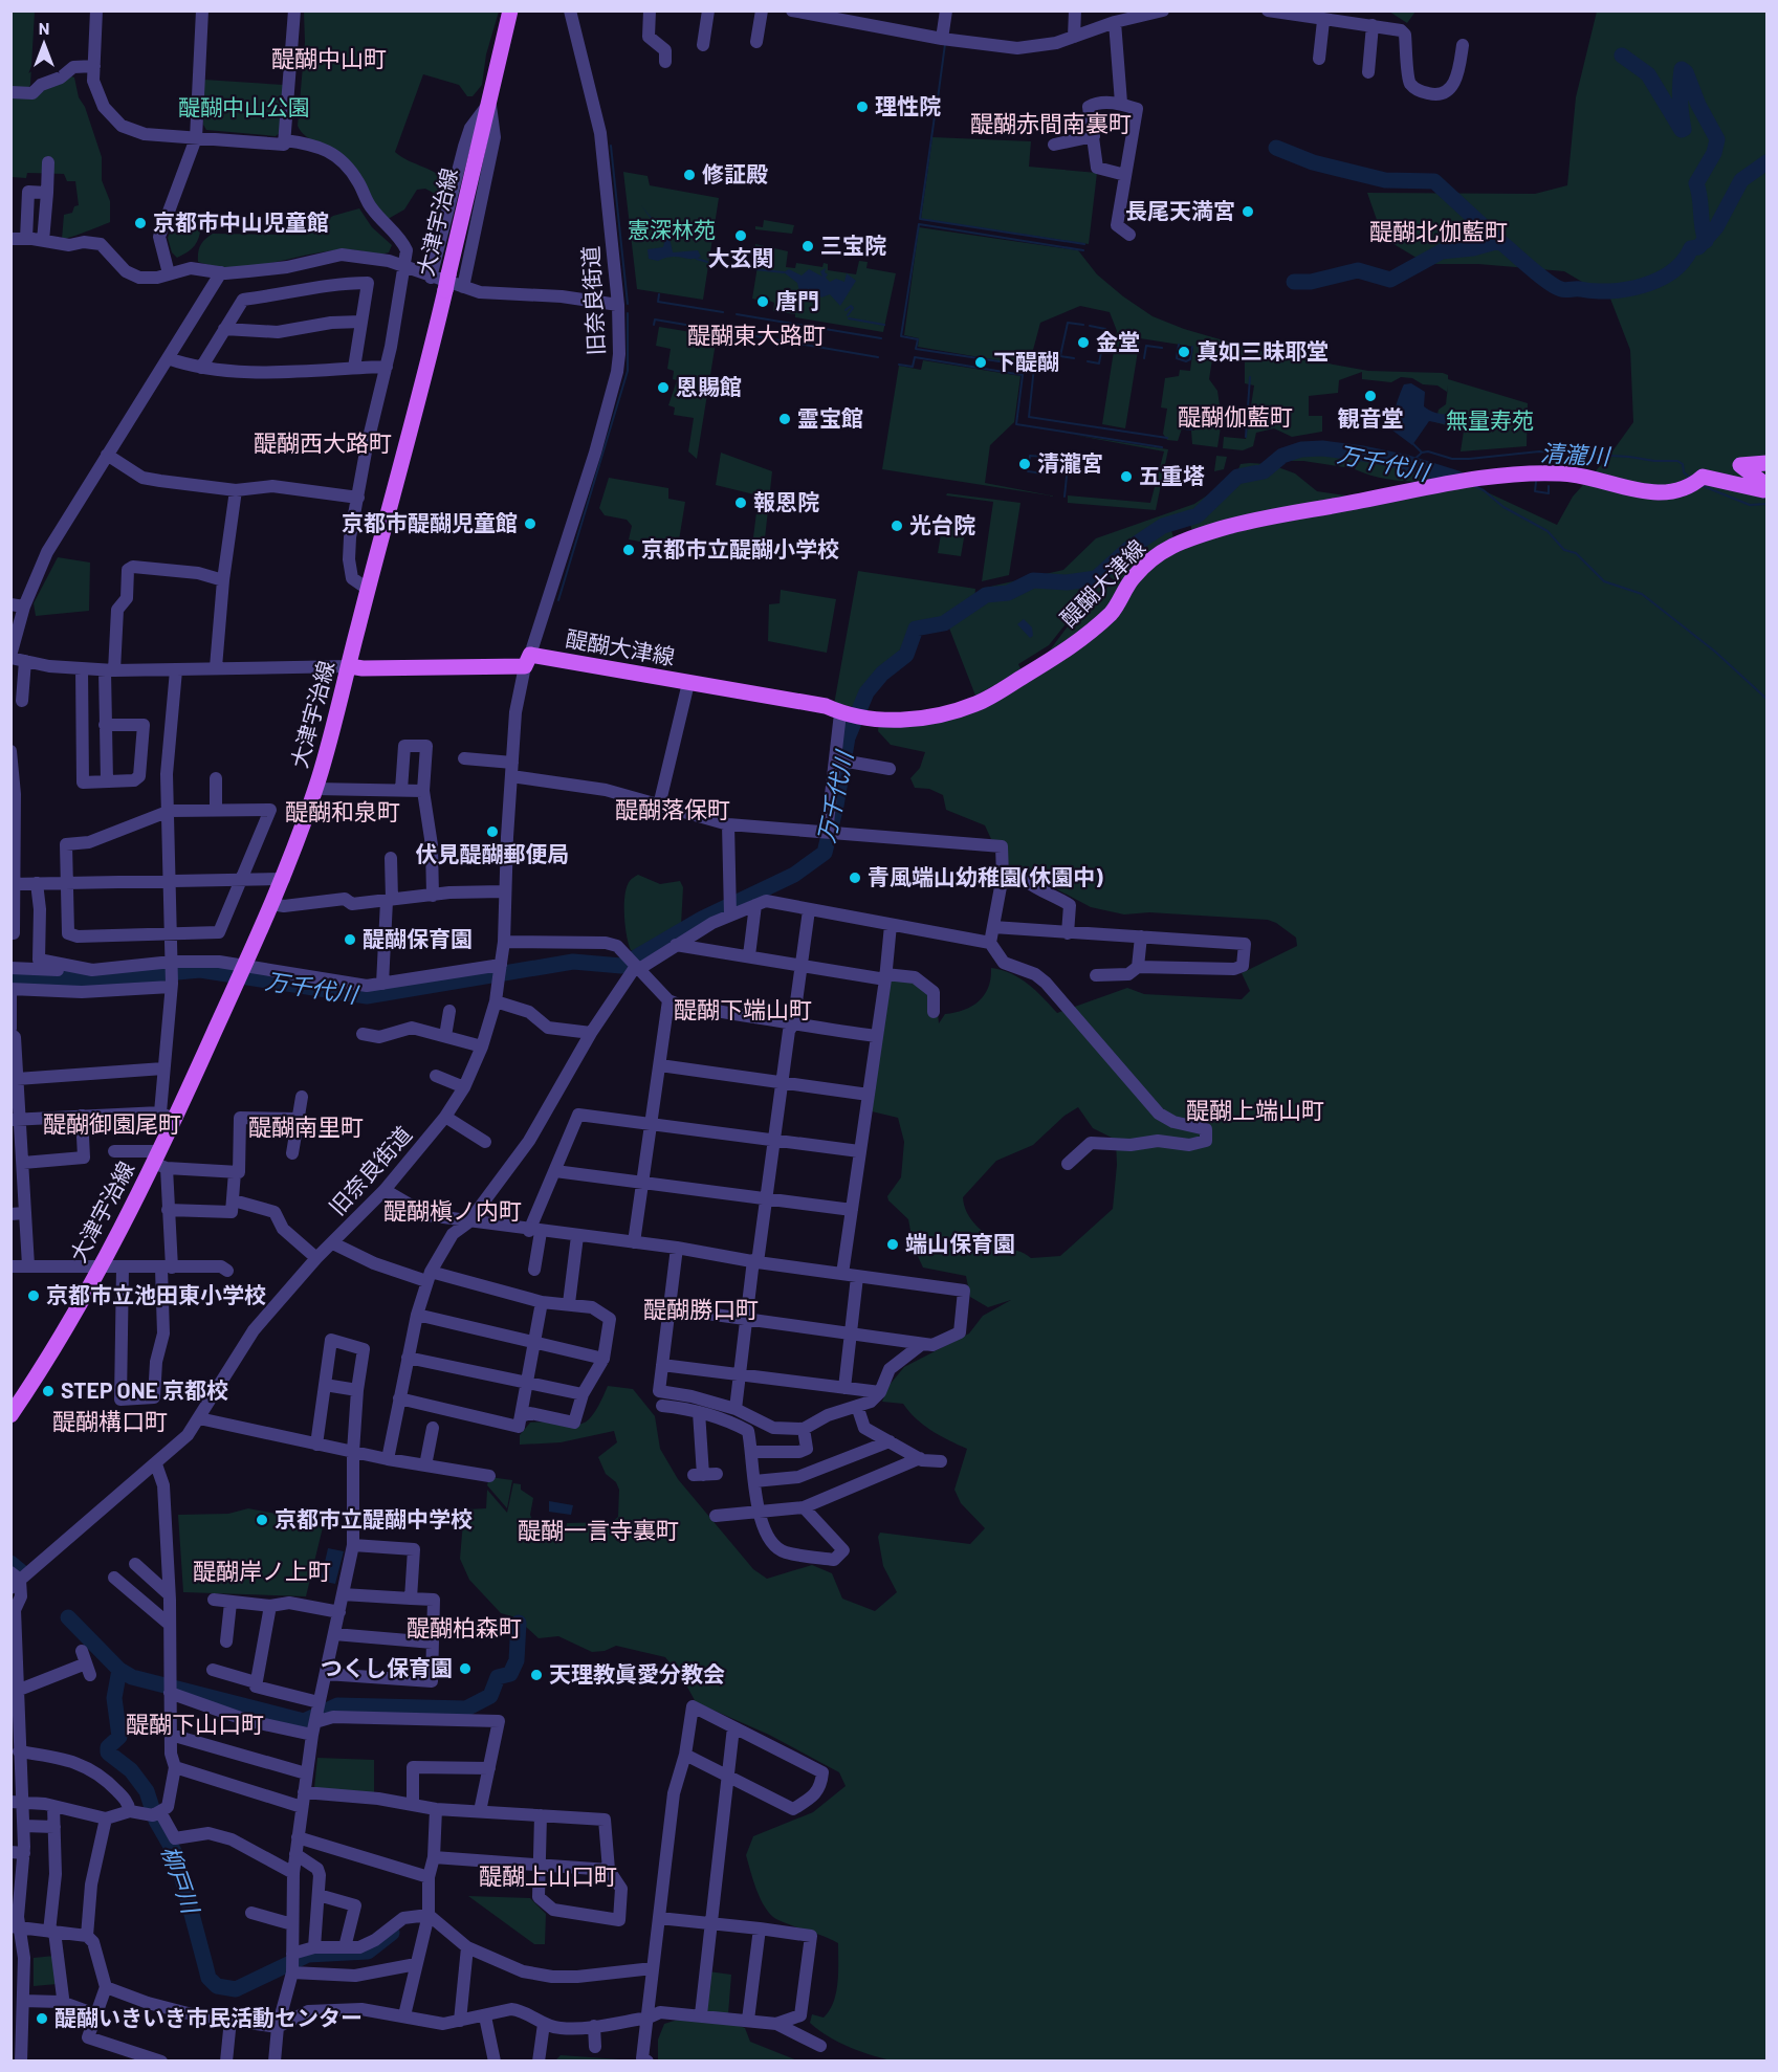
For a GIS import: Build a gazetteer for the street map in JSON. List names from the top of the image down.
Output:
{
  "streets": {
    "main road": ["大津宇治線", "醍醐大津線"],
    "street": ["旧奈良街道"]
  },
  "crossings": [
    ["大津宇治線", "醍醐大津線"],
    ["旧奈良街道", "醍醐大津線"]
  ],
  "districts": [
    "醍醐中山町",
    "醍醐赤間南裏町",
    "醍醐北伽藍町",
    "醍醐東大路町",
    "醍醐伽藍町",
    "醍醐西大路町",
    "醍醐落保町",
    "醍醐和泉町",
    "醍醐下端山町",
    "醍醐上端山町",
    "醍醐御園尾町",
    "醍醐南里町",
    "醍醐槇ノ内町",
    "醍醐勝口町",
    "醍醐構口町",
    "醍醐一言寺裏町",
    "醍醐岸ノ上町",
    "醍醐柏森町",
    "醍醐下山口町",
    "醍醐上山口町"
  ],
  "water": ["清瀧川", "万千代川", "柳戸川"],
  "parks": ["醍醐中山公園", "憲深林苑", "無量寿苑"],
  "places": [
    "理性院",
    "修証殿",
    "長尾天満宮",
    "京都市中山児童館",
    "大玄関",
    "三宝院",
    "唐門",
    "金堂",
    "真如三昧耶堂",
    "下醍醐",
    "恩賜館",
    "観音堂",
    "霊宝館",
    "清瀧宮",
    "五重塔",
    "報恩院",
    "京都市醍醐児童館",
    "光台院",
    "京都市立醍醐小学校",
    "伏見醍醐郵便局",
    "青風端山幼稚園(休園中)",
    "醍醐保育園",
    "端山保育園",
    "京都市立池田東小学校",
    "STEP ONE 京都校",
    "京都市立醍醐中学校",
    "つくし保育園",
    "天理教眞愛分教会",
    "醍醐いきいき市民活動センター"
  ],
  "north": "top"
}
